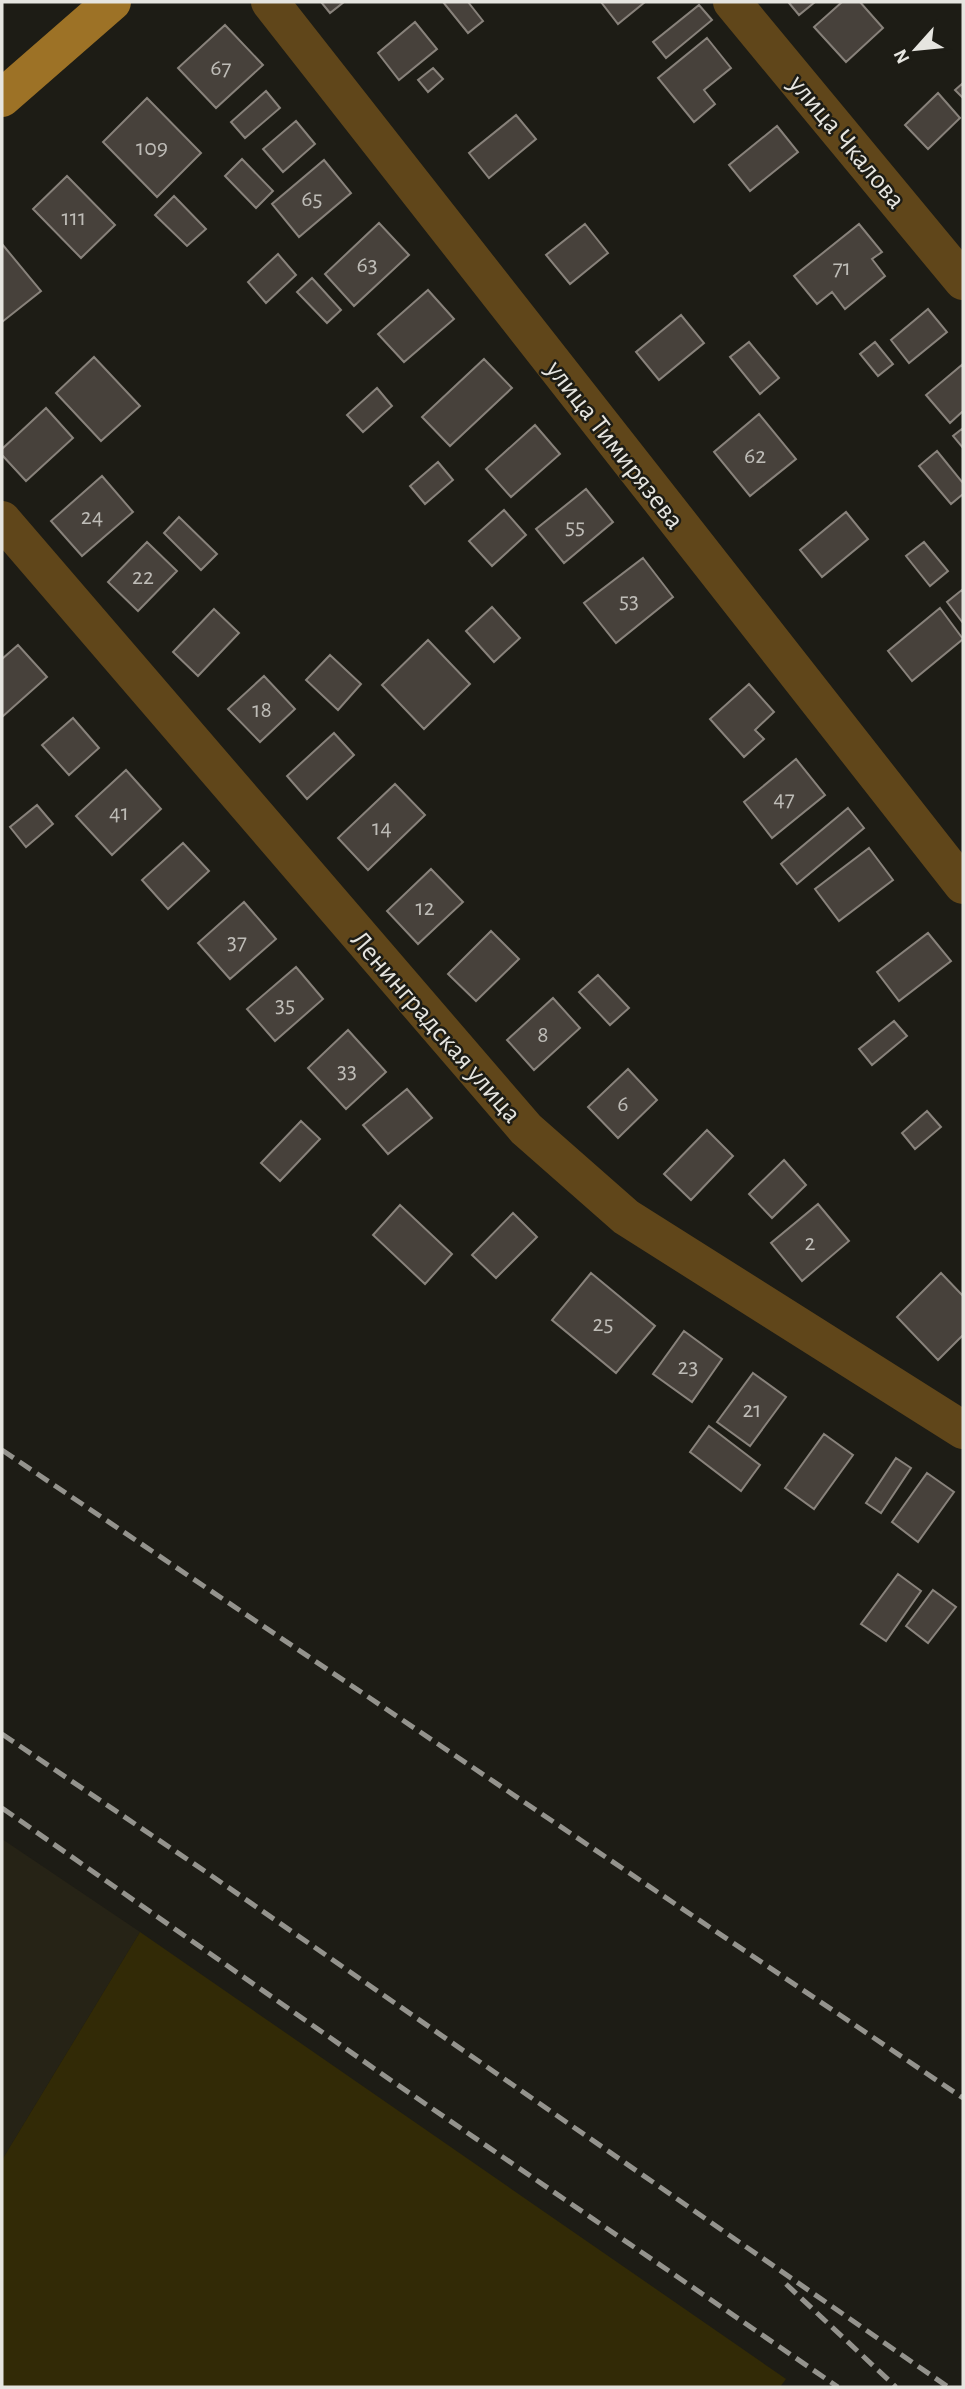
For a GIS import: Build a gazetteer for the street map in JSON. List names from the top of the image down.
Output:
{
  "streets": {
    "street": ["улица Чкалова", "улица Тимирязева", "Ленинградская улица"]
  },
  "house_numbers": [
    "67",
    "109",
    "65",
    "111",
    "63",
    "71",
    "62",
    "24",
    "55",
    "22",
    "53",
    "18",
    "47",
    "41",
    "14",
    "12",
    "37",
    "35",
    "8",
    "33",
    "6",
    "2",
    "25",
    "23",
    "21"
  ],
  "north": "bottom left"
}
